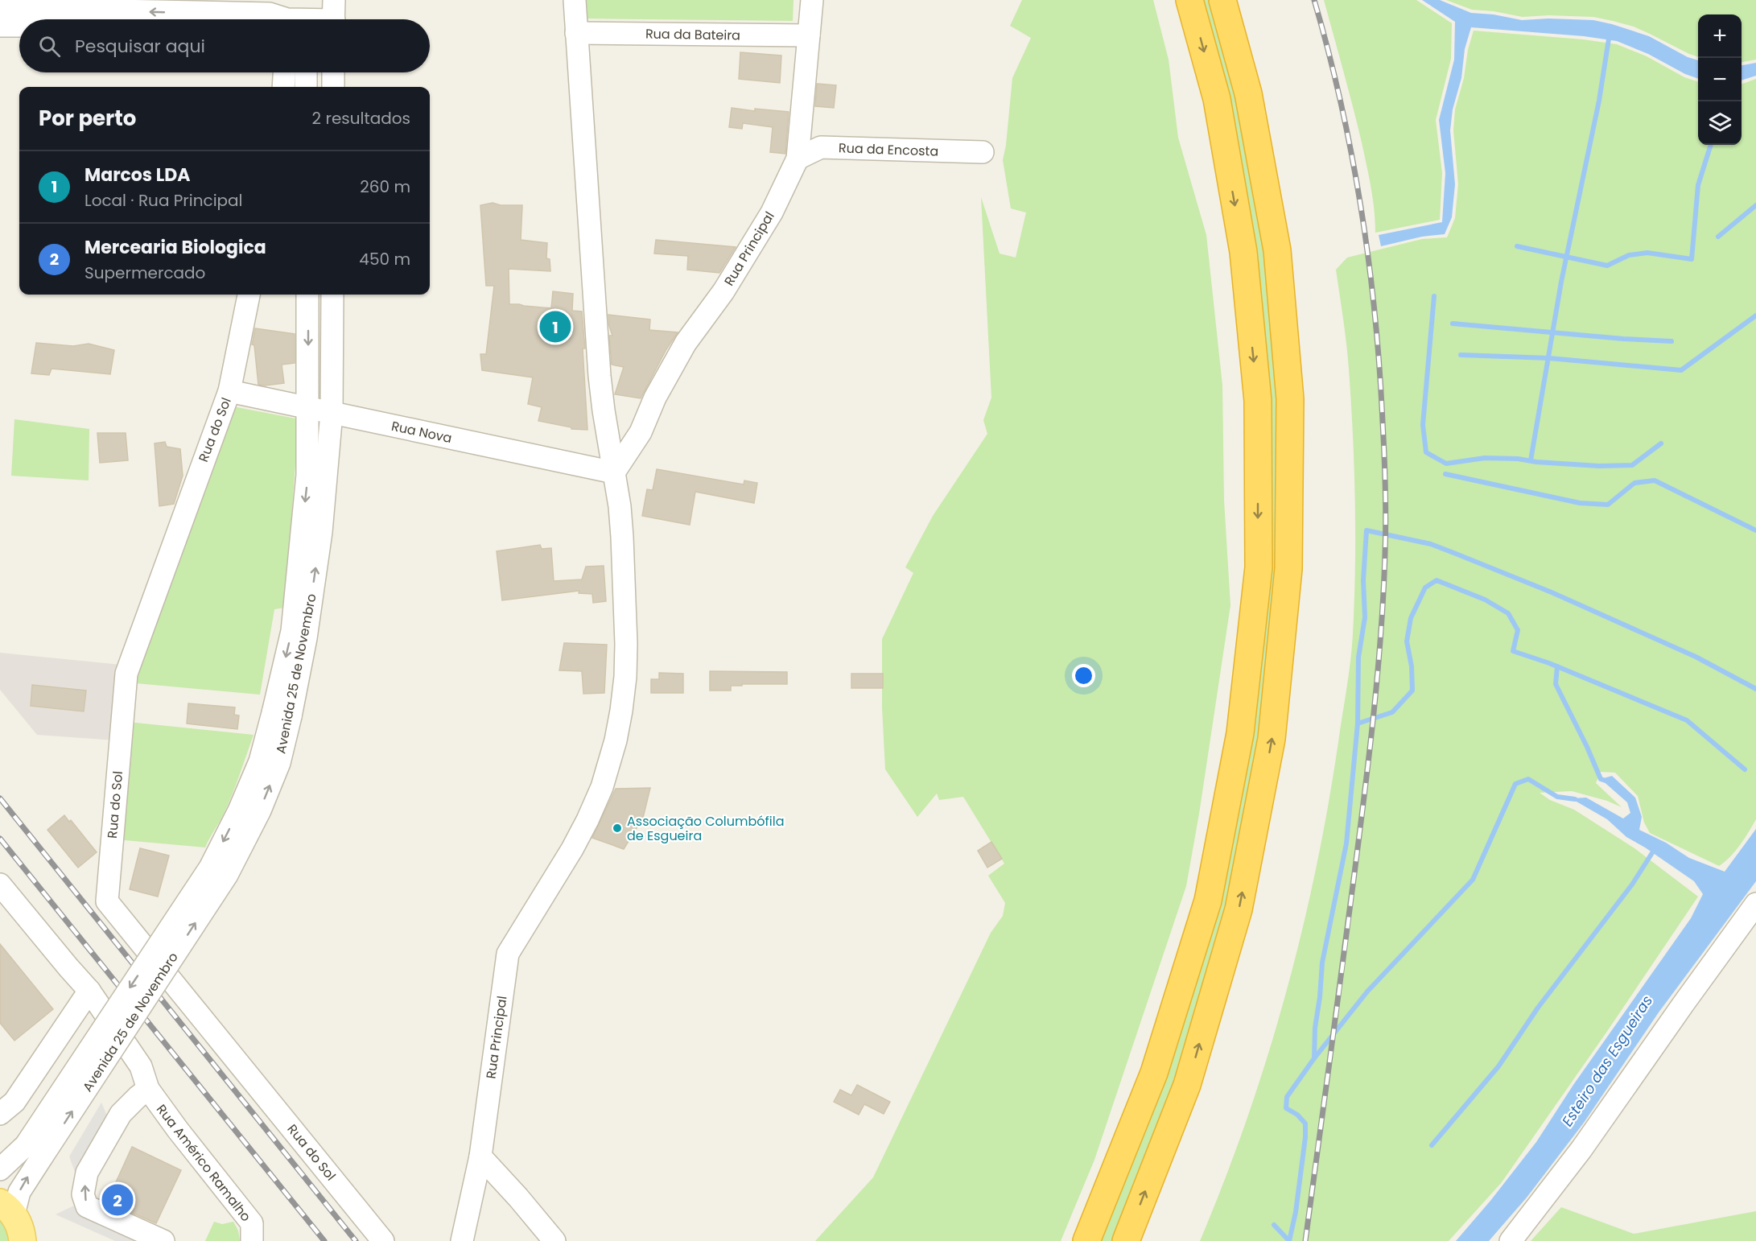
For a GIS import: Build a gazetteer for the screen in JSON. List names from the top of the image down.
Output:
{
  "streets": {
    "street": [
      "Rua da Bateira",
      "Rua da Encosta",
      "Rua Principal",
      "Rua do Sol",
      "Rua Nova",
      "Avenida 25 de Novembro",
      "Rua Américo Ramalho"
    ]
  },
  "crossings": [
    ["Rua da Bateira", "Rua Principal"],
    ["Rua da Encosta", "Rua Principal"],
    ["Rua Principal", "Rua Nova"],
    ["Rua do Sol", "Rua Nova"],
    ["Rua Nova", "Avenida 25 de Novembro"]
  ],
  "water": ["Esteiro das Esgueiras"],
  "places": ["Associação Columbófila de Esgueira"],
  "page": {
    "map_buttons": ["+", "−"],
    "search": "Pesquisar aqui",
    "heading": ["Por perto", "2 resultados"],
    "list": [
      {
        "mark": "1",
        "name": "Marcos LDA",
        "note": "Local · Rua Principal",
        "value": "260 m"
      },
      {
        "mark": "2",
        "name": "Mercearia Biologica",
        "note": "Supermercado",
        "value": "450 m"
      }
    ],
    "pins": ["1", "2"]
  }
}
